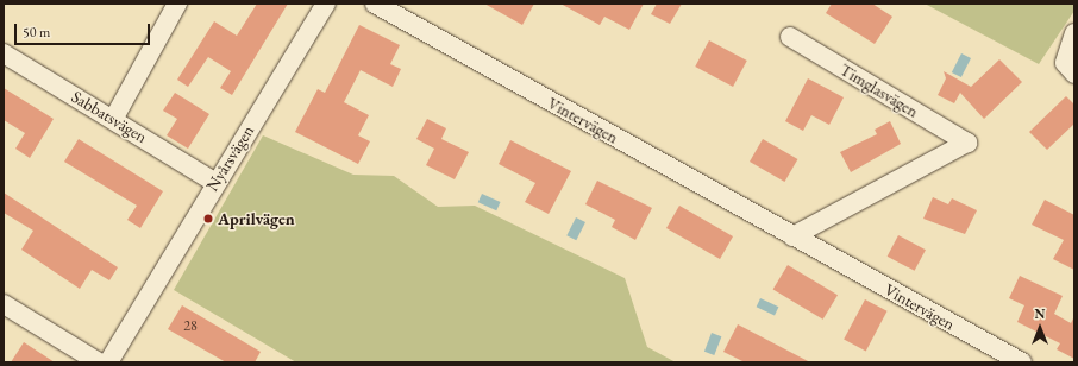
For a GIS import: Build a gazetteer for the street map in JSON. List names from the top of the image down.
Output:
{
  "streets": {
    "street": [
      "Timglasvägen",
      "Sabbatsvägen",
      "Vintervägen",
      "Nyårsvägen"
    ]
  },
  "crossings": [
    ["Timglasvägen", "Vintervägen"],
    ["Sabbatsvägen", "Nyårsvägen"]
  ],
  "places": ["Aprilvägen"],
  "house_numbers": ["28"],
  "scale_bar": "50 m",
  "north": "top"
}
